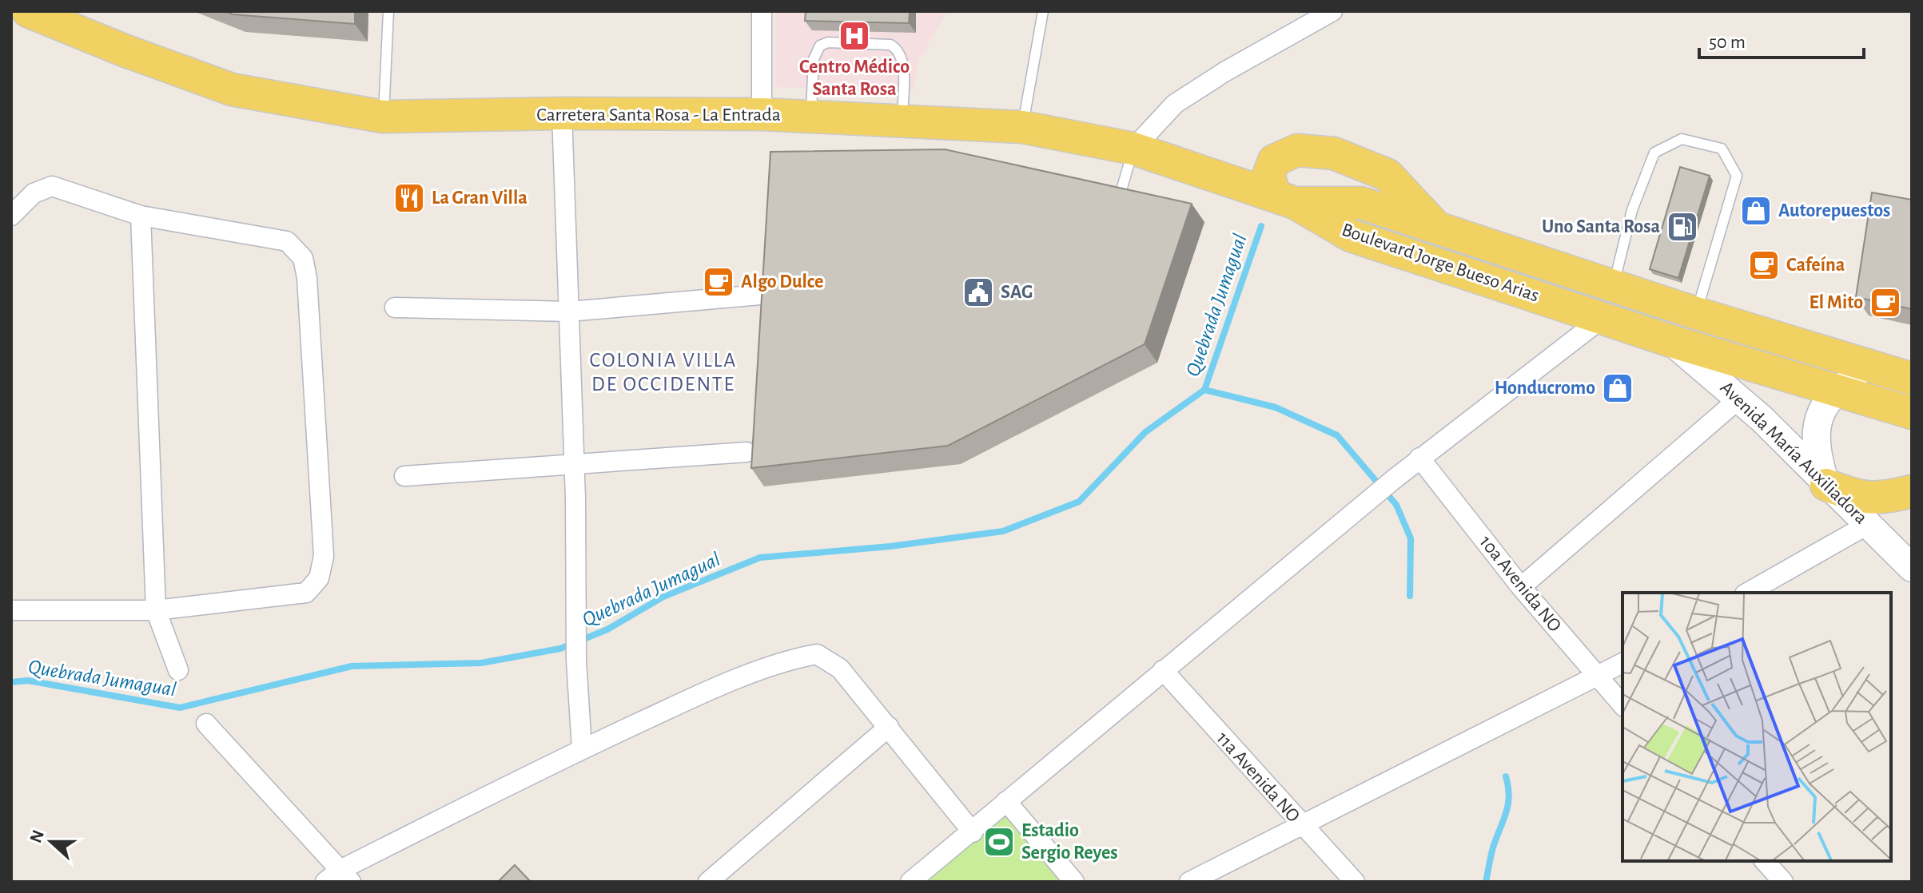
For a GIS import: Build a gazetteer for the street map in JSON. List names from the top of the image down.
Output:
{
  "streets": {
    "main road": ["Carretera Santa Rosa - La Entrada", "Boulevard Jorge Bueso Arias"],
    "street": ["Avenida María Auxiliadora", "10a Avenida NO", "11a Avenida NO"]
  },
  "crossings": [
    ["Carretera Santa Rosa - La Entrada", "Boulevard Jorge Bueso Arias"],
    ["Boulevard Jorge Bueso Arias", "Avenida María Auxiliadora"]
  ],
  "districts": ["COLONIA VILLA DE OCCIDENTE"],
  "water": ["Quebrada Jumagual"],
  "places": {
    "hospital": ["Centro Médico Santa Rosa"],
    "restaurant": ["La Gran Villa"],
    "shop": ["Autorepuestos", "Honducromo"],
    "fuel station": ["Uno Santa Rosa"],
    "cafe": ["Cafeína", "Algo Dulce", "El Mito"],
    "public building": ["SAG"],
    "sports": ["Estadio Sergio Reyes"]
  },
  "scale_bar": "50 m",
  "north": "left"
}
